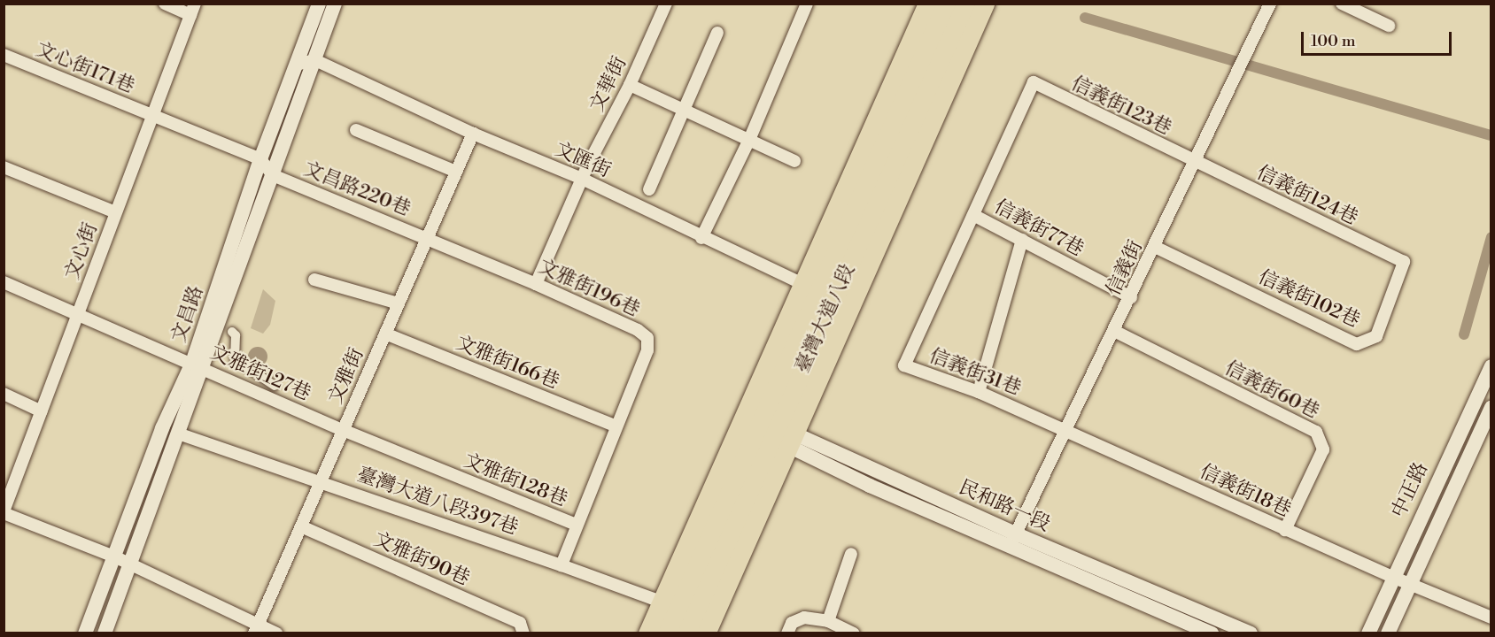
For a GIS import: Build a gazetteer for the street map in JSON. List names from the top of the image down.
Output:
{
  "streets": {
    "main road": ["臺灣大道八段"],
    "street": [
      "文心街171巷",
      "文華街",
      "信義街123巷",
      "文匯街",
      "文昌路220巷",
      "信義街124巷",
      "信義街77巷",
      "文心街",
      "信義街",
      "文雅街196巷",
      "信義街102巷",
      "文昌路",
      "文雅街166巷",
      "信義街31巷",
      "文雅街127巷",
      "文雅街",
      "信義街60巷",
      "文雅街128巷",
      "中正路",
      "信義街18巷",
      "臺灣大道八段397巷",
      "民和路一段",
      "文雅街90巷"
    ]
  },
  "crossings": [
    ["文心街171巷", "文心街"],
    ["文心街171巷", "文昌路"],
    ["文華街", "文匯街"],
    ["文華街", "文雅街196巷"],
    ["信義街123巷", "信義街124巷"],
    ["信義街123巷", "信義街77巷"],
    ["信義街123巷", "信義街"],
    ["文匯街", "文昌路"],
    ["文匯街", "臺灣大道八段"],
    ["文匯街", "文雅街"],
    ["文昌路220巷", "文雅街196巷"],
    ["文昌路220巷", "文昌路"],
    ["文昌路220巷", "文雅街"],
    ["信義街124巷", "信義街"],
    ["信義街124巷", "信義街102巷"],
    ["信義街77巷", "信義街"],
    ["信義街77巷", "信義街31巷"],
    ["文心街", "文雅街127巷"],
    ["信義街", "信義街102巷"],
    ["信義街", "信義街31巷"],
    ["信義街", "信義街60巷"],
    ["信義街", "信義街18巷"],
    ["信義街", "民和路一段"],
    ["文雅街196巷", "文雅街166巷"],
    ["文雅街196巷", "文雅街"],
    ["文雅街196巷", "文雅街128巷"],
    ["文昌路", "文雅街127巷"],
    ["文昌路", "臺灣大道八段397巷"],
    ["臺灣大道八段", "臺灣大道八段397巷"],
    ["臺灣大道八段", "民和路一段"],
    ["文雅街166巷", "文雅街"],
    ["文雅街166巷", "文雅街128巷"],
    ["信義街31巷", "信義街18巷"],
    ["文雅街127巷", "文雅街"],
    ["文雅街127巷", "文雅街128巷"],
    ["文雅街", "文雅街128巷"],
    ["文雅街", "臺灣大道八段397巷"],
    ["文雅街", "文雅街90巷"],
    ["信義街60巷", "信義街18巷"],
    ["中正路", "信義街18巷"]
  ],
  "scale_bar": "100 m"
}
